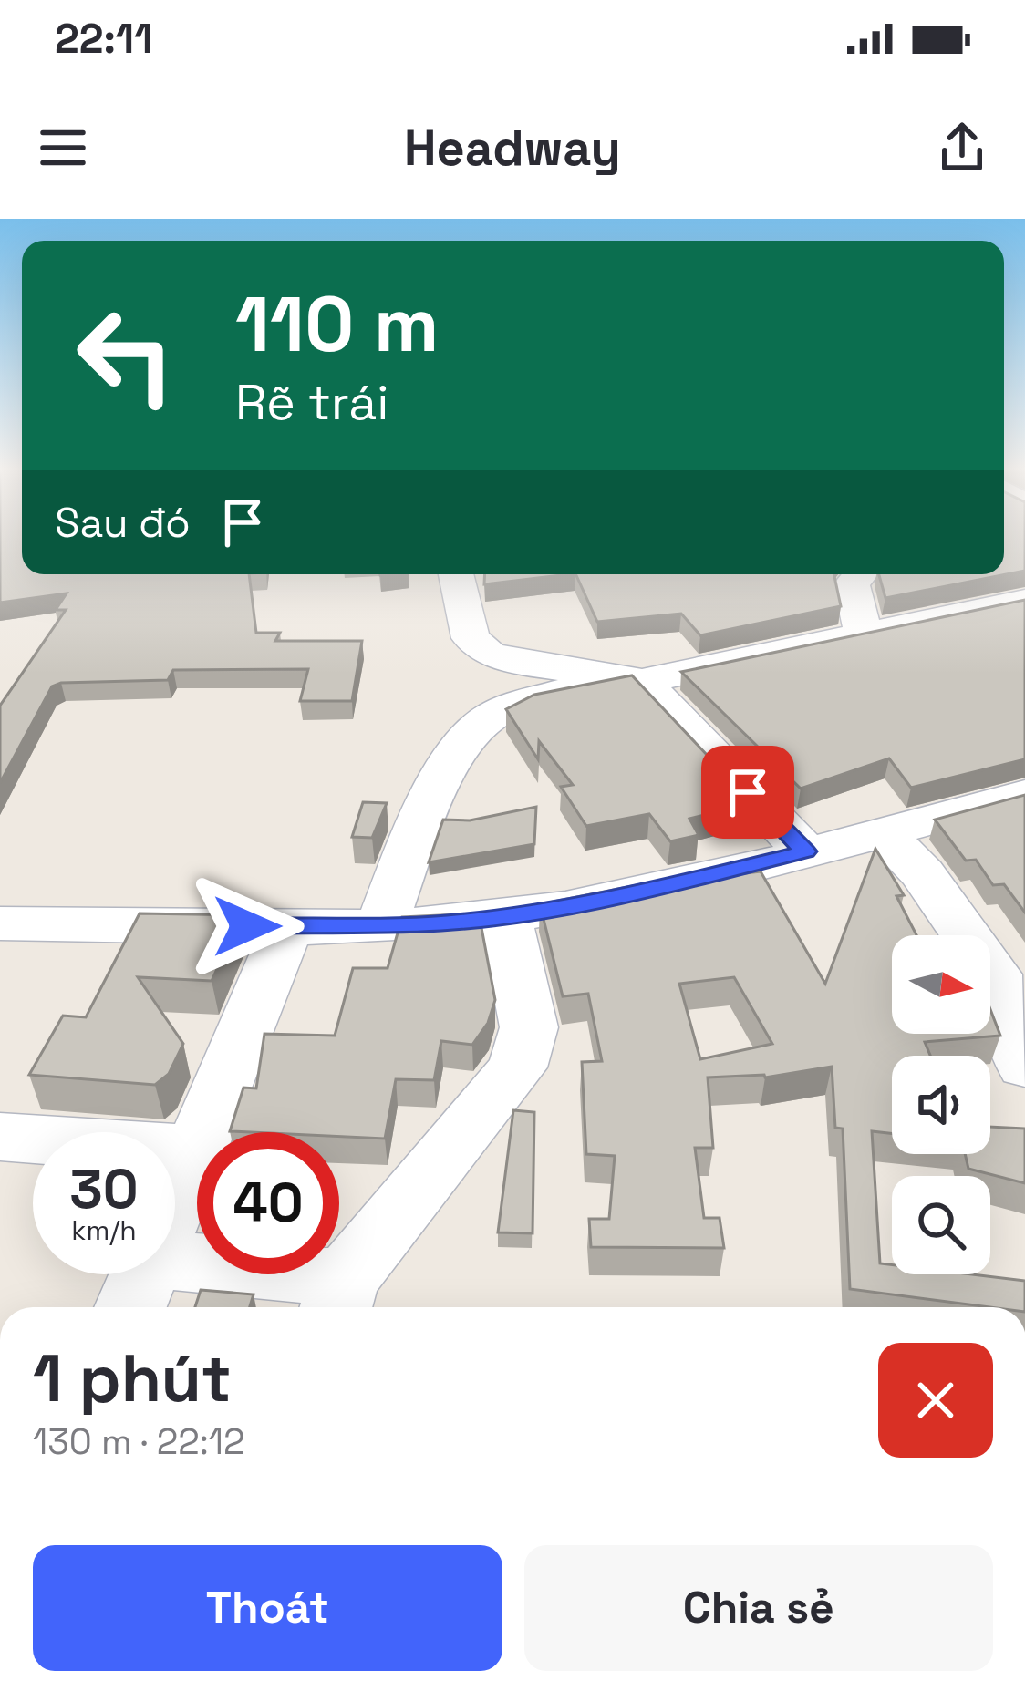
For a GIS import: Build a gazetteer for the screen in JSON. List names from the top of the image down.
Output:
{
  "north": "right",
  "page": {
    "status": "22:11",
    "header": "Headway",
    "turn": ["110 m", "Rẽ trái"],
    "then": "Sau đó",
    "speed": "30 km/h",
    "limit": "40",
    "heading": ["1 phút", "130 m · 22:12"],
    "buttons": ["Thoát", "Chia sẻ"]
  }
}
